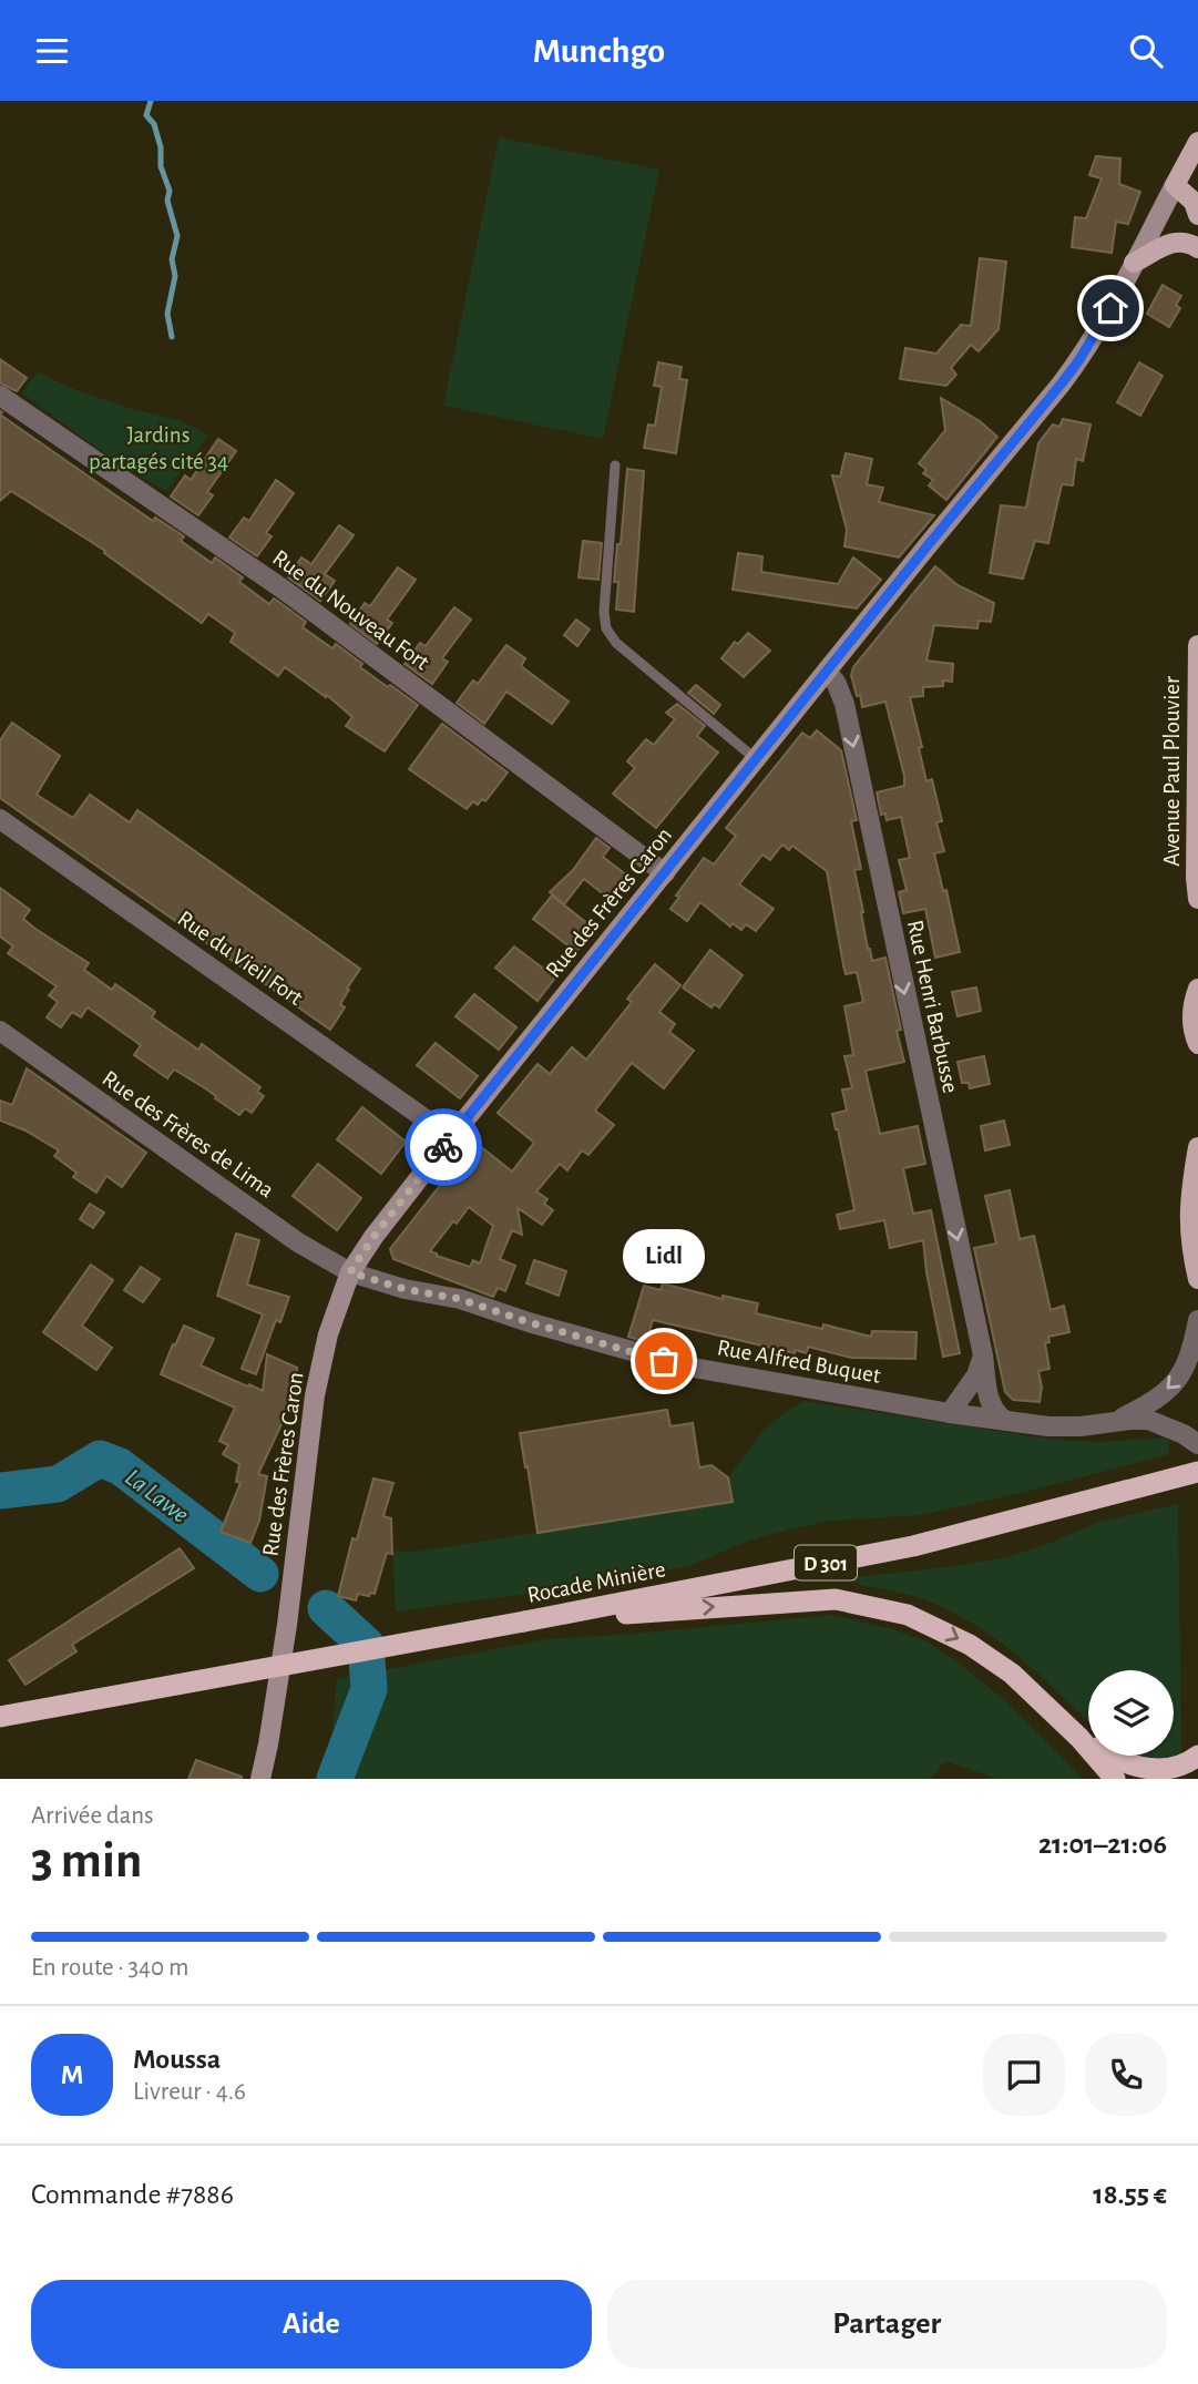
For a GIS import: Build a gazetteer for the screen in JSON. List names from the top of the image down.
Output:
{
  "streets": {
    "highway": ["D 301", "Rocade Minière"],
    "main road": ["Avenue Paul Plouvier", "Rue des Frères Caron"],
    "street": [
      "Rue du Nouveau Fort",
      "Rue du Vieil Fort",
      "Rue Henri Barbusse",
      "Rue des Frères de Lima",
      "Rue Alfred Buquet"
    ]
  },
  "crossings": [
    ["Rue du Nouveau Fort", "Rue des Frères Caron"],
    ["Rue des Frères Caron", "Rue du Vieil Fort"],
    ["Rue des Frères Caron", "Rue Henri Barbusse"],
    ["Rue des Frères Caron", "Rue des Frères de Lima"],
    ["Rue des Frères Caron", "Rue Alfred Buquet"],
    ["Rue Henri Barbusse", "Rue Alfred Buquet"],
    ["Rue des Frères de Lima", "Rue Alfred Buquet"]
  ],
  "one_way": ["Rue Henri Barbusse"],
  "water": ["La Lawe"],
  "parks": ["Jardins partagés cité 34"],
  "places": ["Lidl"],
  "page": {
    "header": "Munchgo",
    "bubble": "Lidl",
    "heading": ["3 min", "Arrivée dans", "21:01–21:06"],
    "panel": [
      "Moussa",
      "Livreur · 4.6",
      "Commande #7886",
      "18.55 €"
    ],
    "bar": "En route · 340 m",
    "round": "M",
    "buttons": ["Aide", "Partager"]
  }
}
